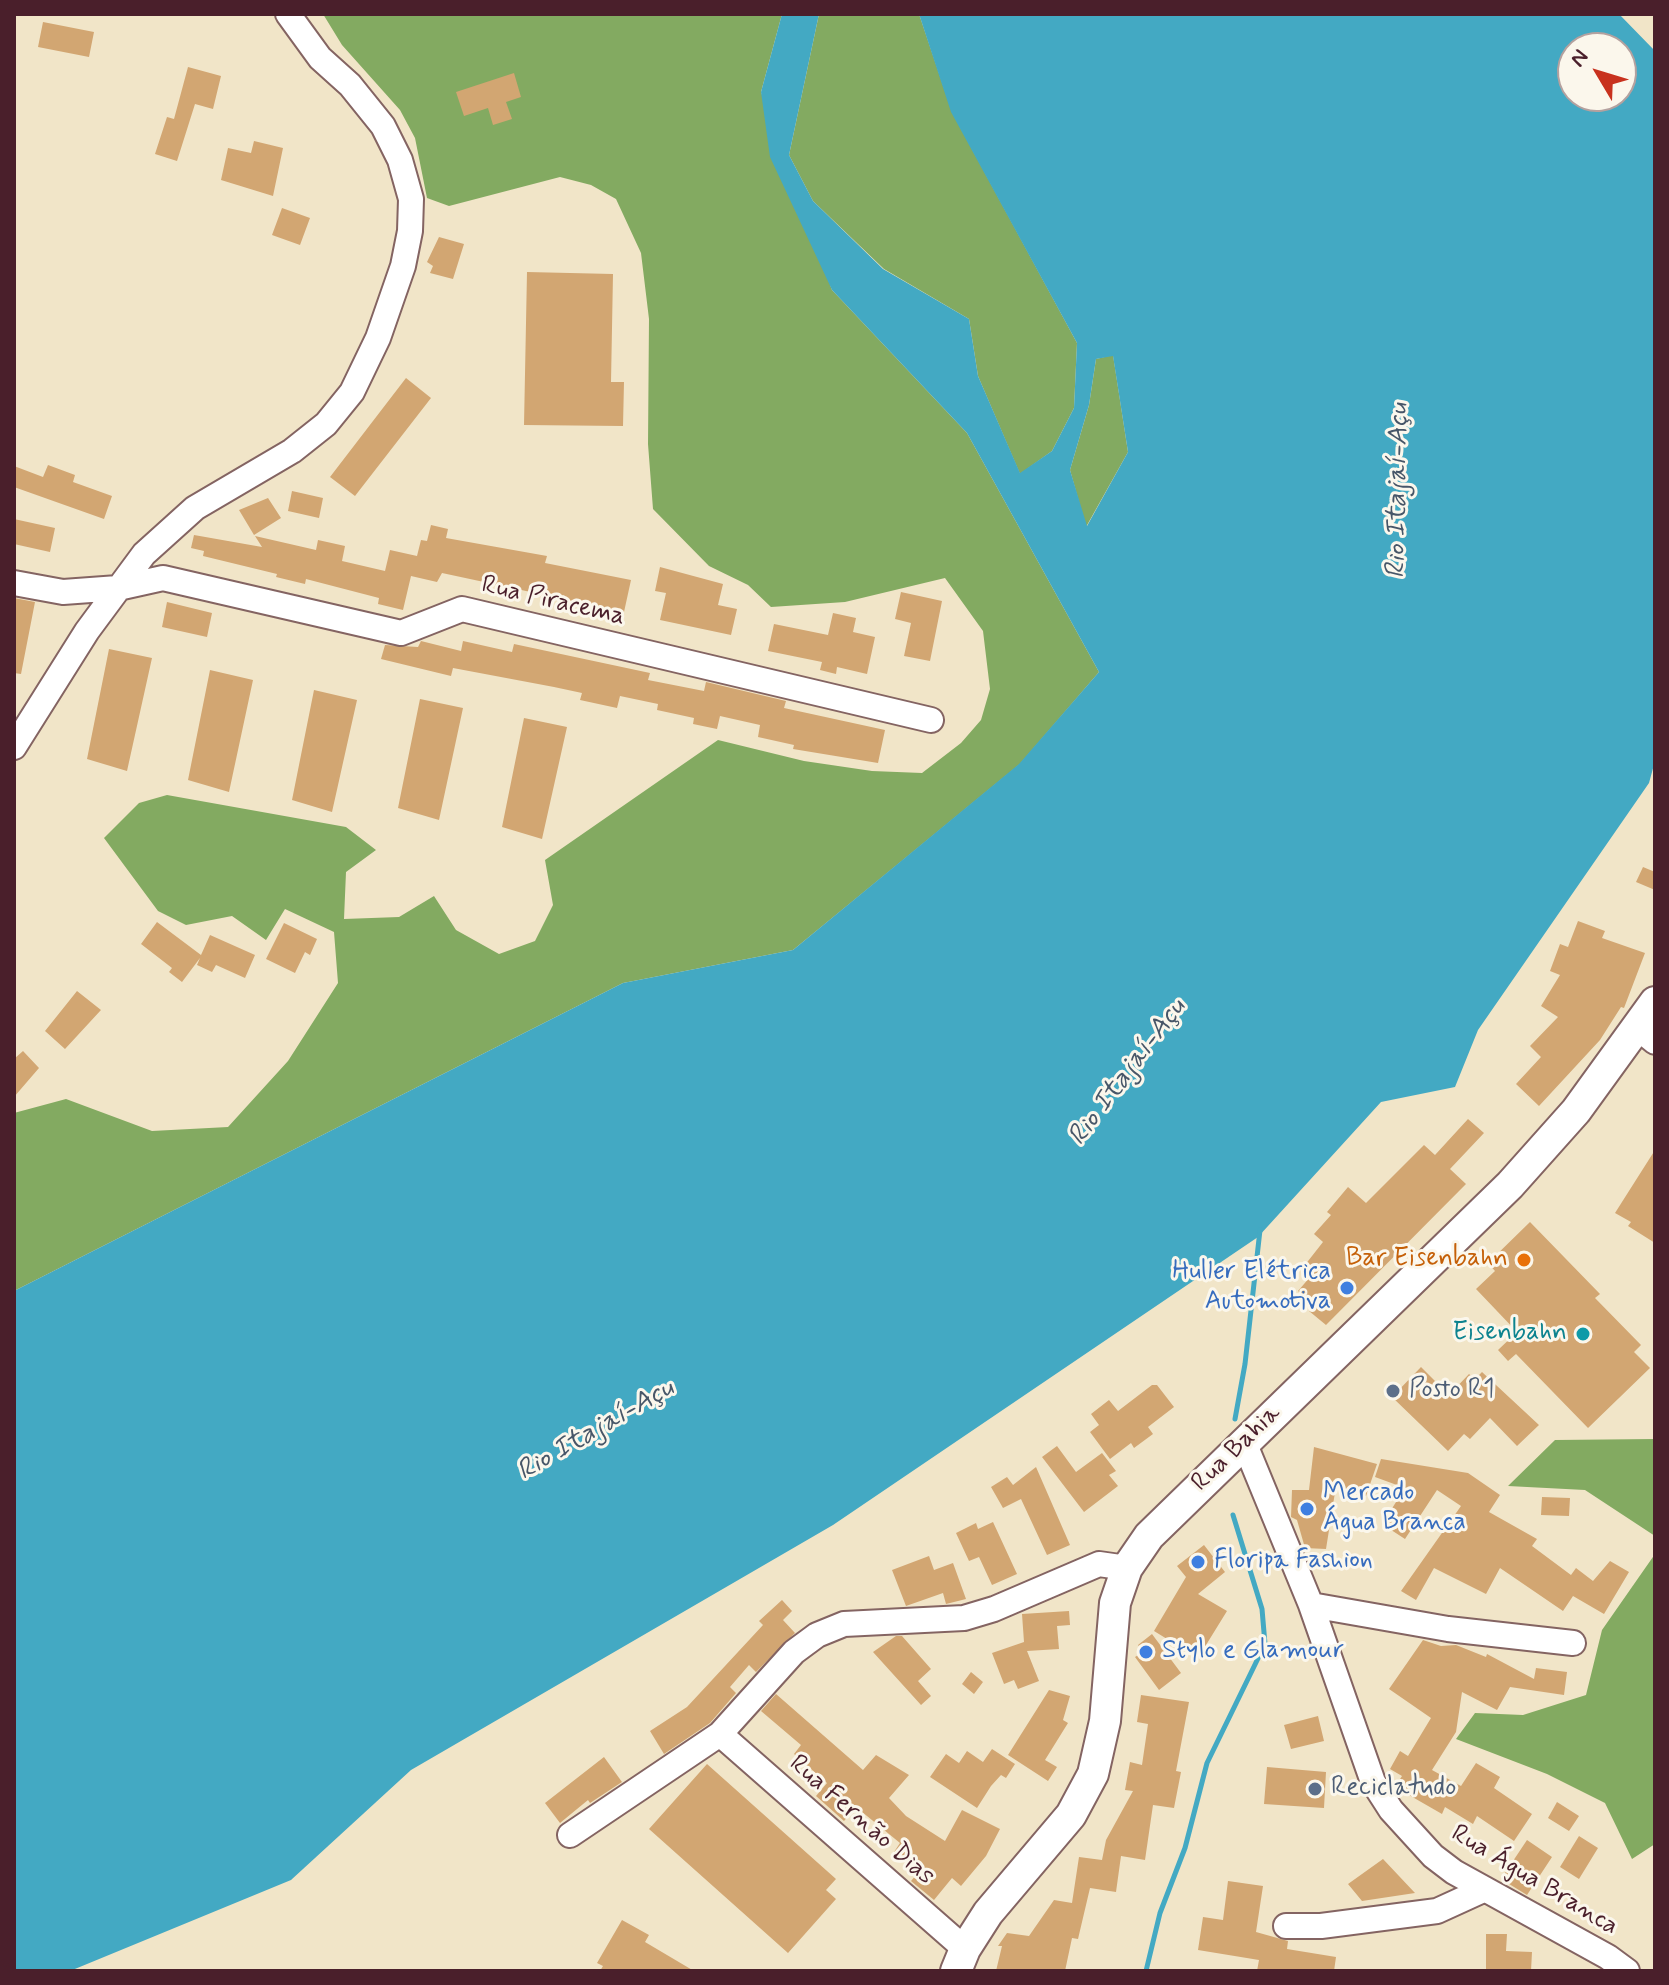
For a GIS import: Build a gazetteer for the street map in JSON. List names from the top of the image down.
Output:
{
  "streets": {
    "main road": ["Rua Bahia"],
    "street": ["Rua Piracema", "Rua Fernão Dias", "Rua Água Branca"]
  },
  "crossings": [
    ["Rua Bahia", "Rua Fernão Dias"],
    ["Rua Bahia", "Rua Água Branca"]
  ],
  "water": ["Rio Itajaí-Açu"],
  "places": [
    "Bar Eisenbahn",
    "Huller Elétrica Automotiva",
    "Eisenbahn",
    "Posto R1",
    "Mercado Água Branca",
    "Floripa Fashion",
    "Stylo e Glamour",
    "Reciclatudo"
  ],
  "north": "top left"
}
